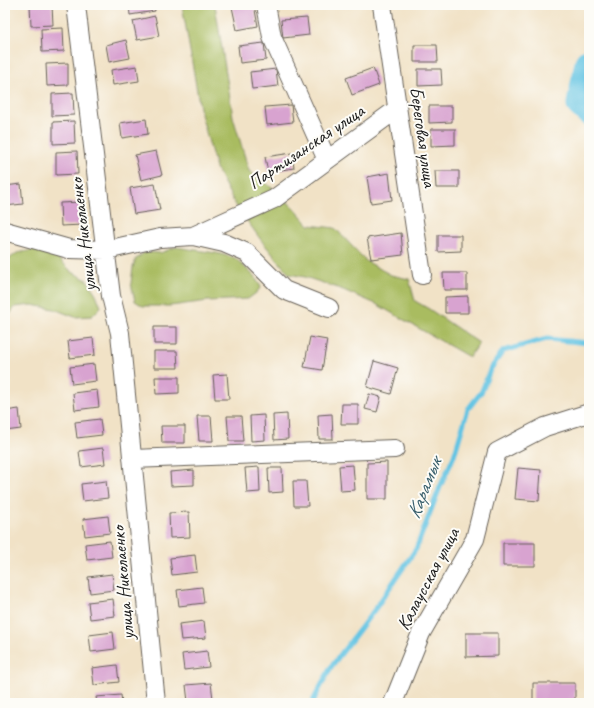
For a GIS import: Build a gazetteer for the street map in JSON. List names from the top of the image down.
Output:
{
  "streets": {
    "street": [
      "Береговая улица",
      "Партизанская улица",
      "улица Николаенко",
      "Калаусская улица"
    ]
  },
  "crossings": [
    ["Береговая улица", "Партизанская улица"],
    ["Партизанская улица", "улица Николаенко"]
  ],
  "water": ["Карамык"]
}
